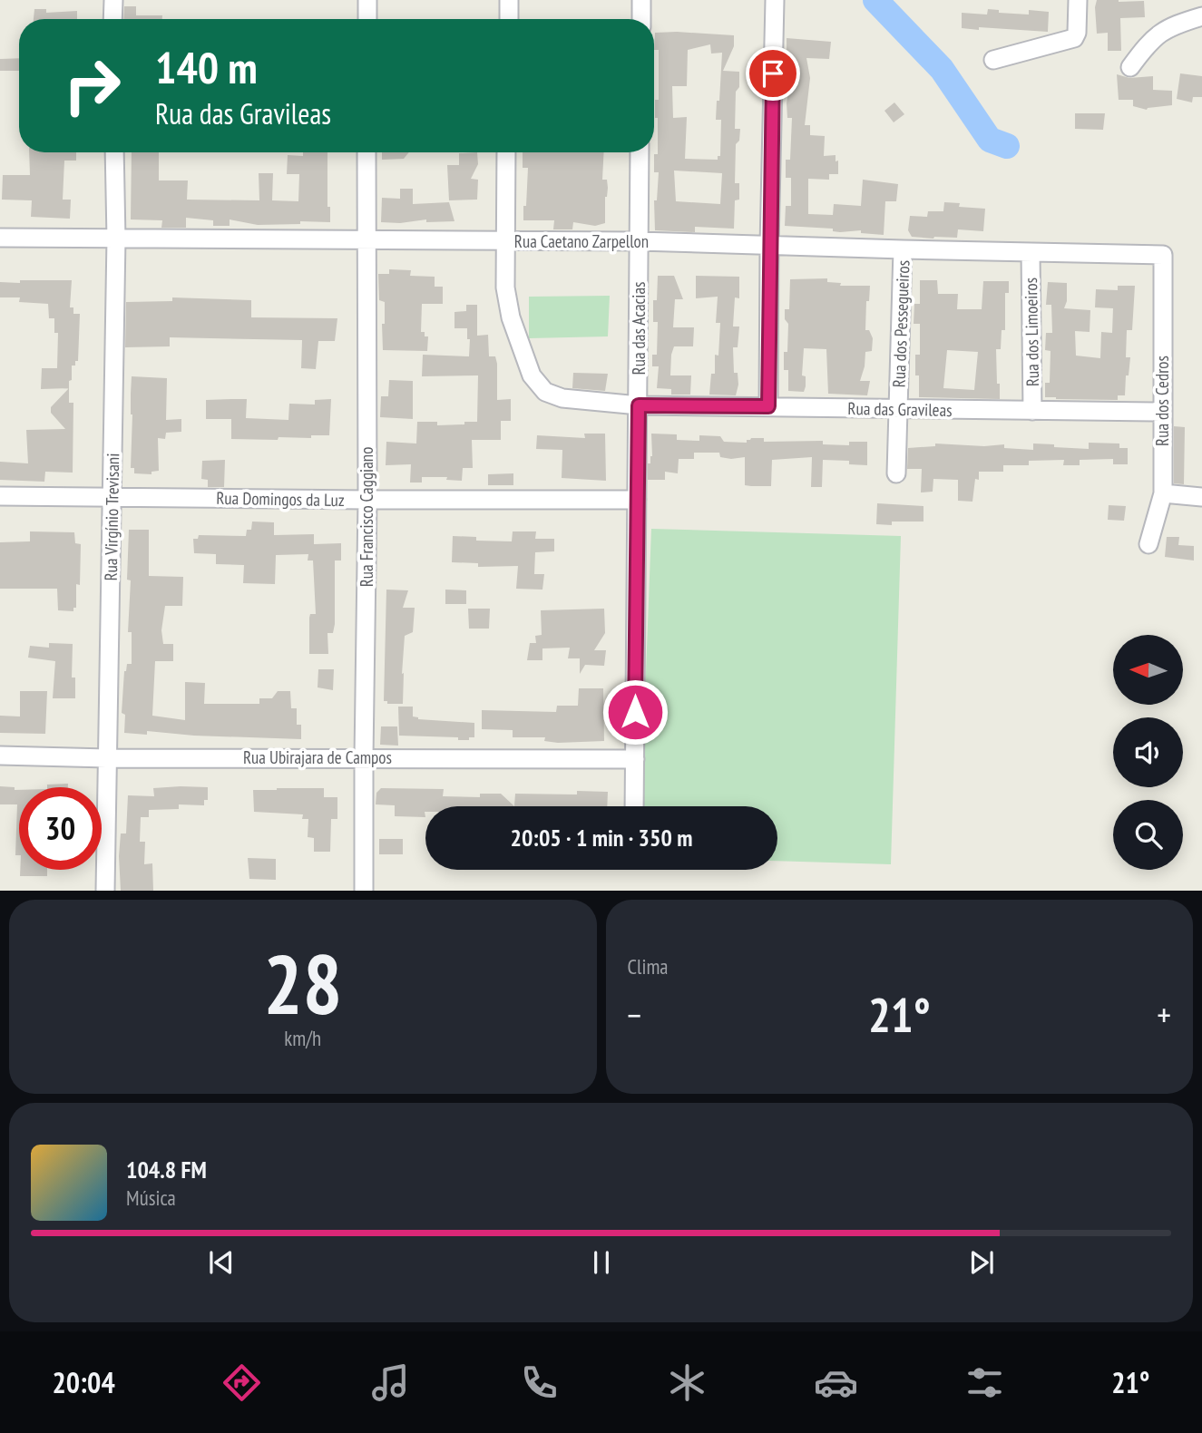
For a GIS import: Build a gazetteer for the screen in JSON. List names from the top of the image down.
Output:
{
  "streets": {
    "street": [
      "Rua Caetano Zarpellon",
      "Rua dos Pessegueiros",
      "Rua das Acacias",
      "Rua dos Limoeiros",
      "Rua dos Cedros",
      "Rua das Gravileas",
      "Rua Domingos da Luz",
      "Rua Virgínio Trevisani",
      "Rua Francisco Caggiano",
      "Rua Ubirajara de Campos"
    ]
  },
  "crossings": [
    ["Rua Caetano Zarpellon", "Rua dos Pessegueiros"],
    ["Rua Caetano Zarpellon", "Rua das Acacias"],
    ["Rua Caetano Zarpellon", "Rua dos Limoeiros"],
    ["Rua Caetano Zarpellon", "Rua dos Cedros"],
    ["Rua Caetano Zarpellon", "Rua das Gravileas"],
    ["Rua Caetano Zarpellon", "Rua Virgínio Trevisani"],
    ["Rua Caetano Zarpellon", "Rua Francisco Caggiano"],
    ["Rua dos Pessegueiros", "Rua das Gravileas"],
    ["Rua das Acacias", "Rua das Gravileas"],
    ["Rua das Acacias", "Rua Domingos da Luz"],
    ["Rua das Acacias", "Rua Ubirajara de Campos"],
    ["Rua dos Limoeiros", "Rua das Gravileas"],
    ["Rua dos Cedros", "Rua das Gravileas"],
    ["Rua Domingos da Luz", "Rua Virgínio Trevisani"],
    ["Rua Domingos da Luz", "Rua Francisco Caggiano"],
    ["Rua Virgínio Trevisani", "Rua Ubirajara de Campos"],
    ["Rua Francisco Caggiano", "Rua Ubirajara de Campos"]
  ],
  "north": "left",
  "page": {
    "turn": ["140 m", "Rua das Gravileas"],
    "limit": "30",
    "trip": "20:05 · 1 min · 350 m",
    "tile": [
      ["28", "km/h"],
      "Clima"
    ],
    "heat": ["−", "21°", "+"],
    "song": ["104.8 FM", "Música"],
    "tabs": ["20:04", "21°"]
  }
}
